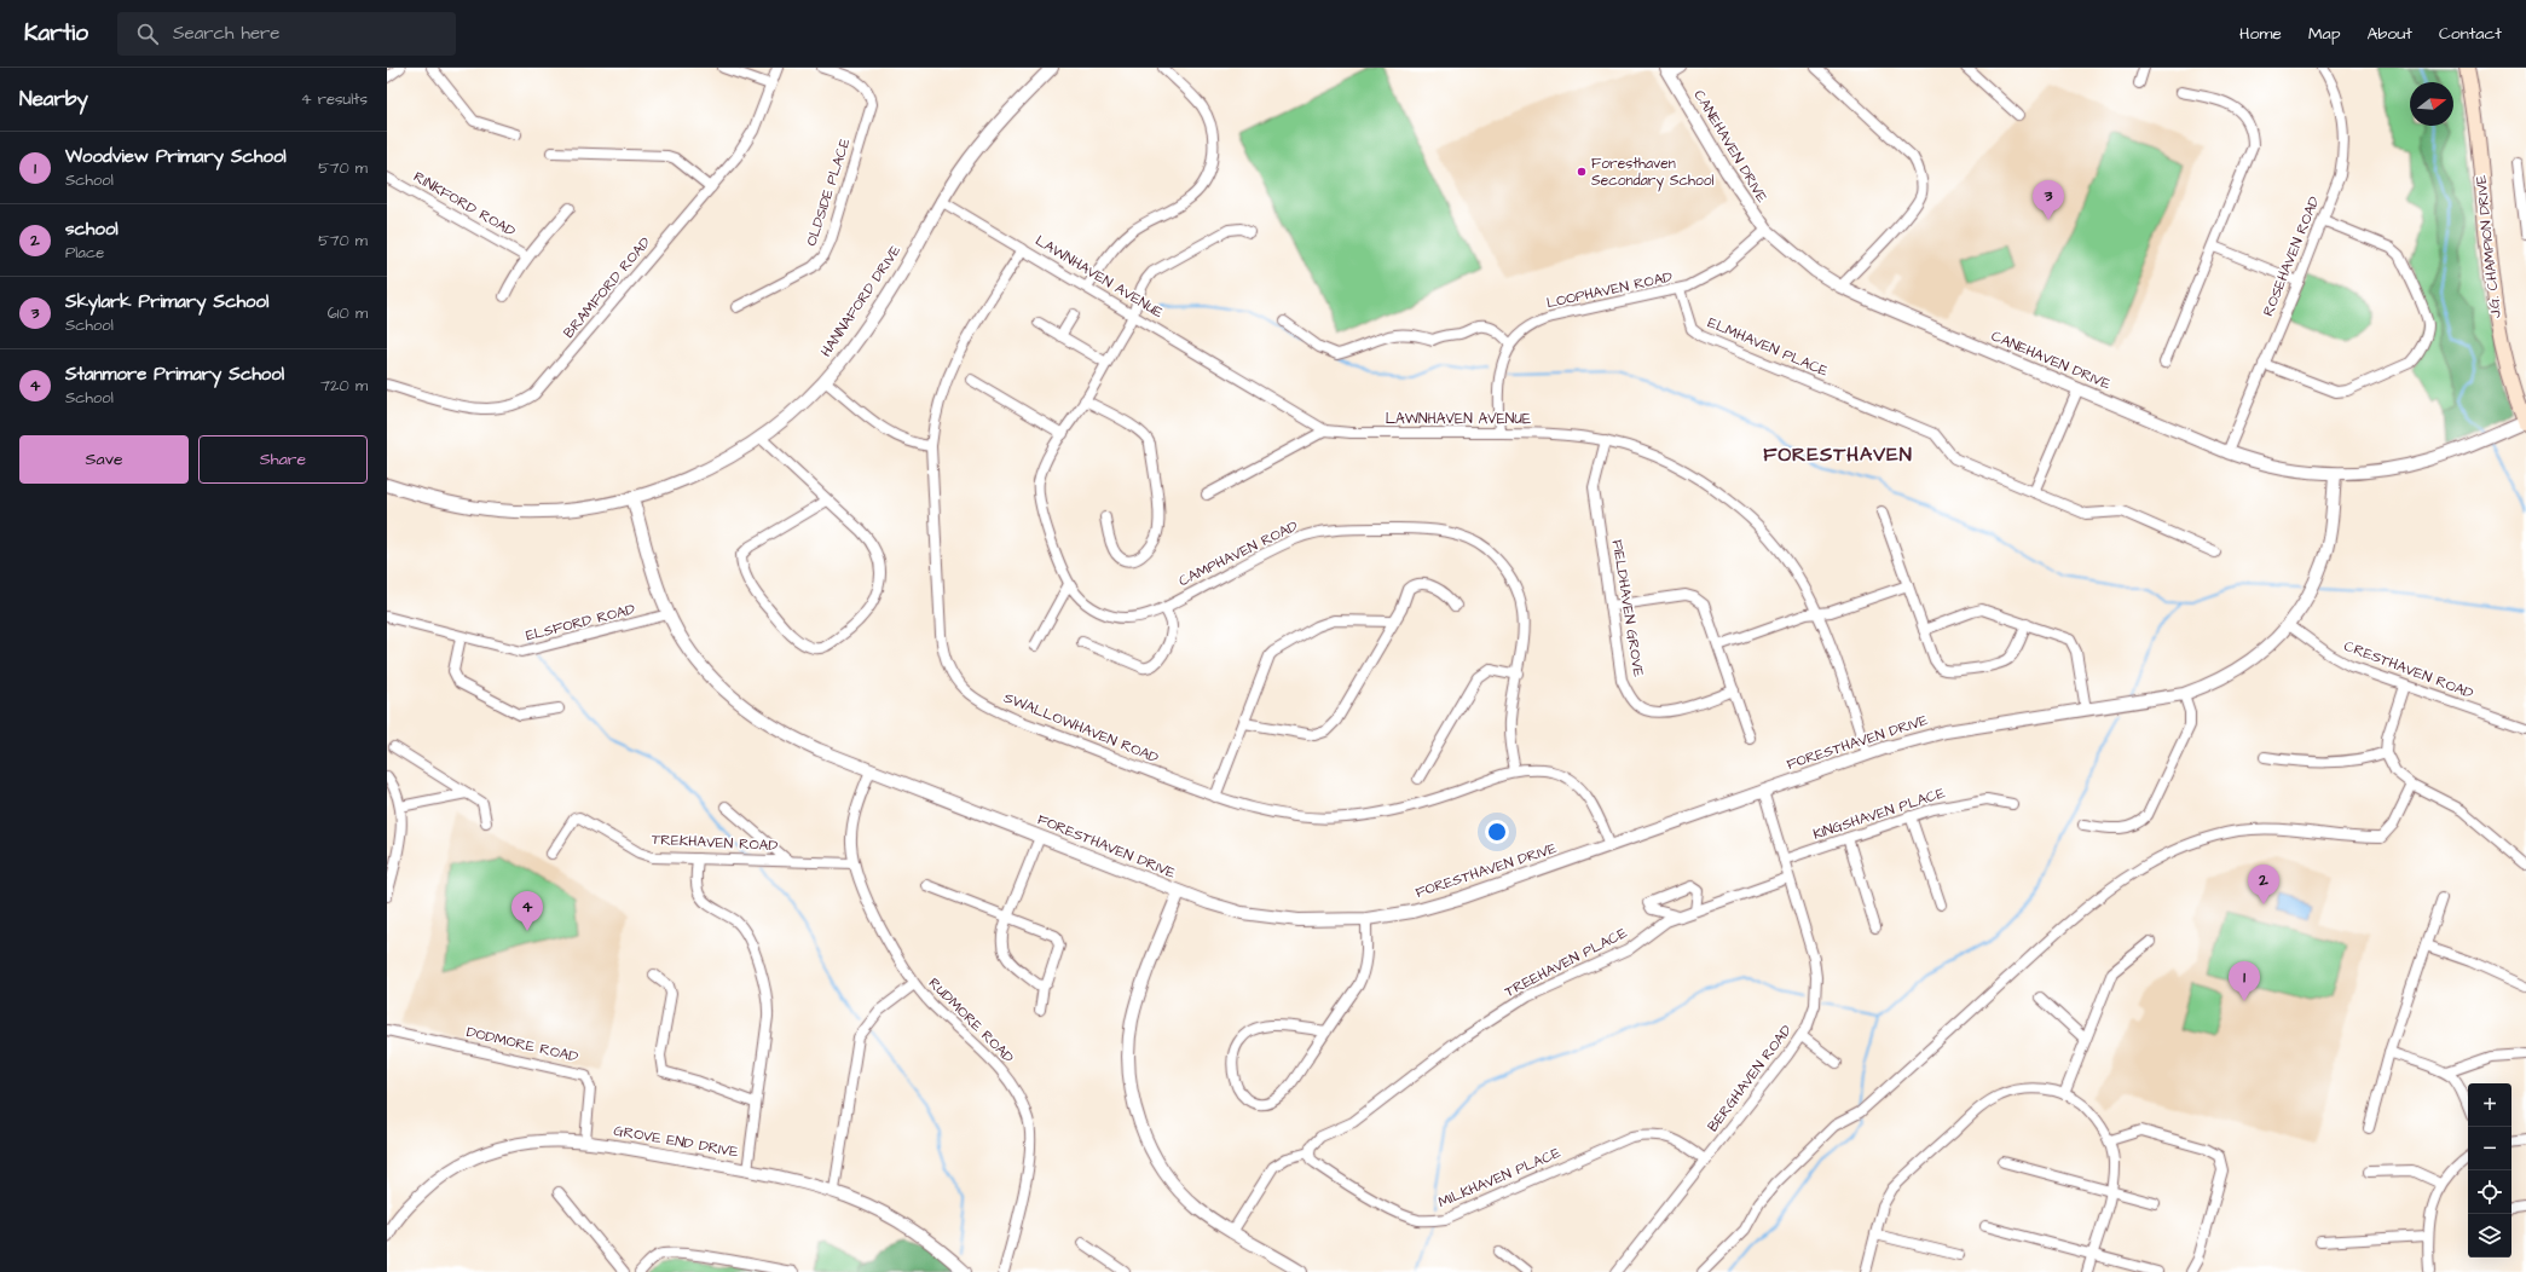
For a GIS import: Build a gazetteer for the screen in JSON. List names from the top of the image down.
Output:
{
  "streets": {
    "main road": ["J.G. CHAMPION DRIVE"],
    "street": [
      "CANEHAVEN DRIVE",
      "OLDSIDE PLACE",
      "RINKFORD ROAD",
      "ROSEHAVEN ROAD",
      "LAWNHAVEN AVENUE",
      "BRAMFORD ROAD",
      "LOOPHAVEN ROAD",
      "HANNAFORD DRIVE",
      "ELMHAVEN PLACE",
      "CAMPHAVEN ROAD",
      "FIELDHAVEN GROVE",
      "ELSFORD ROAD",
      "CRESTHAVEN ROAD",
      "SWALLOWHAVEN ROAD",
      "FORESTHAVEN DRIVE",
      "KINGSHAVEN PLACE",
      "TREKHAVEN ROAD",
      "TREEHAVEN PLACE",
      "RUDMORE ROAD",
      "DODMORE ROAD",
      "BERGHAVEN ROAD",
      "GROVE END DRIVE",
      "MILKHAVEN PLACE"
    ]
  },
  "crossings": [
    ["CANEHAVEN DRIVE", "J.G. CHAMPION DRIVE"],
    ["CANEHAVEN DRIVE", "ROSEHAVEN ROAD"],
    ["CANEHAVEN DRIVE", "LOOPHAVEN ROAD"],
    ["CANEHAVEN DRIVE", "FORESTHAVEN DRIVE"],
    ["LAWNHAVEN AVENUE", "LOOPHAVEN ROAD"],
    ["LAWNHAVEN AVENUE", "HANNAFORD DRIVE"],
    ["LAWNHAVEN AVENUE", "CAMPHAVEN ROAD"],
    ["LAWNHAVEN AVENUE", "FIELDHAVEN GROVE"],
    ["LAWNHAVEN AVENUE", "SWALLOWHAVEN ROAD"],
    ["LAWNHAVEN AVENUE", "FORESTHAVEN DRIVE"],
    ["LOOPHAVEN ROAD", "ELMHAVEN PLACE"],
    ["HANNAFORD DRIVE", "FORESTHAVEN DRIVE"],
    ["CAMPHAVEN ROAD", "SWALLOWHAVEN ROAD"],
    ["ELSFORD ROAD", "FORESTHAVEN DRIVE"],
    ["CRESTHAVEN ROAD", "FORESTHAVEN DRIVE"],
    ["SWALLOWHAVEN ROAD", "FORESTHAVEN DRIVE"],
    ["FORESTHAVEN DRIVE", "RUDMORE ROAD"],
    ["FORESTHAVEN DRIVE", "BERGHAVEN ROAD"],
    ["KINGSHAVEN PLACE", "BERGHAVEN ROAD"],
    ["TREKHAVEN ROAD", "RUDMORE ROAD"],
    ["TREEHAVEN PLACE", "BERGHAVEN ROAD"],
    ["TREEHAVEN PLACE", "MILKHAVEN PLACE"],
    ["DODMORE ROAD", "GROVE END DRIVE"],
    ["BERGHAVEN ROAD", "MILKHAVEN PLACE"]
  ],
  "districts": ["FORESTHAVEN"],
  "places": ["Foresthaven Secondary School"],
  "north": "right",
  "page": {
    "header": "Kartio",
    "search": "Search here",
    "nav": [
      "Home",
      "Map",
      "About",
      "Contact"
    ],
    "heading": ["Nearby", "4 results"],
    "list": [
      {
        "mark": "1",
        "name": "Woodview Primary School",
        "note": "School",
        "value": "570 m"
      },
      {
        "mark": "2",
        "name": "school",
        "note": "Place",
        "value": "570 m"
      },
      {
        "mark": "3",
        "name": "Skylark Primary School",
        "note": "School",
        "value": "610 m"
      },
      {
        "mark": "4",
        "name": "Stanmore Primary School",
        "note": "School",
        "value": "720 m"
      }
    ],
    "pins": [
      "3",
      "2",
      "4",
      "1"
    ],
    "buttons": ["Save", "Share"],
    "map_buttons": ["+", "−"]
  }
}
